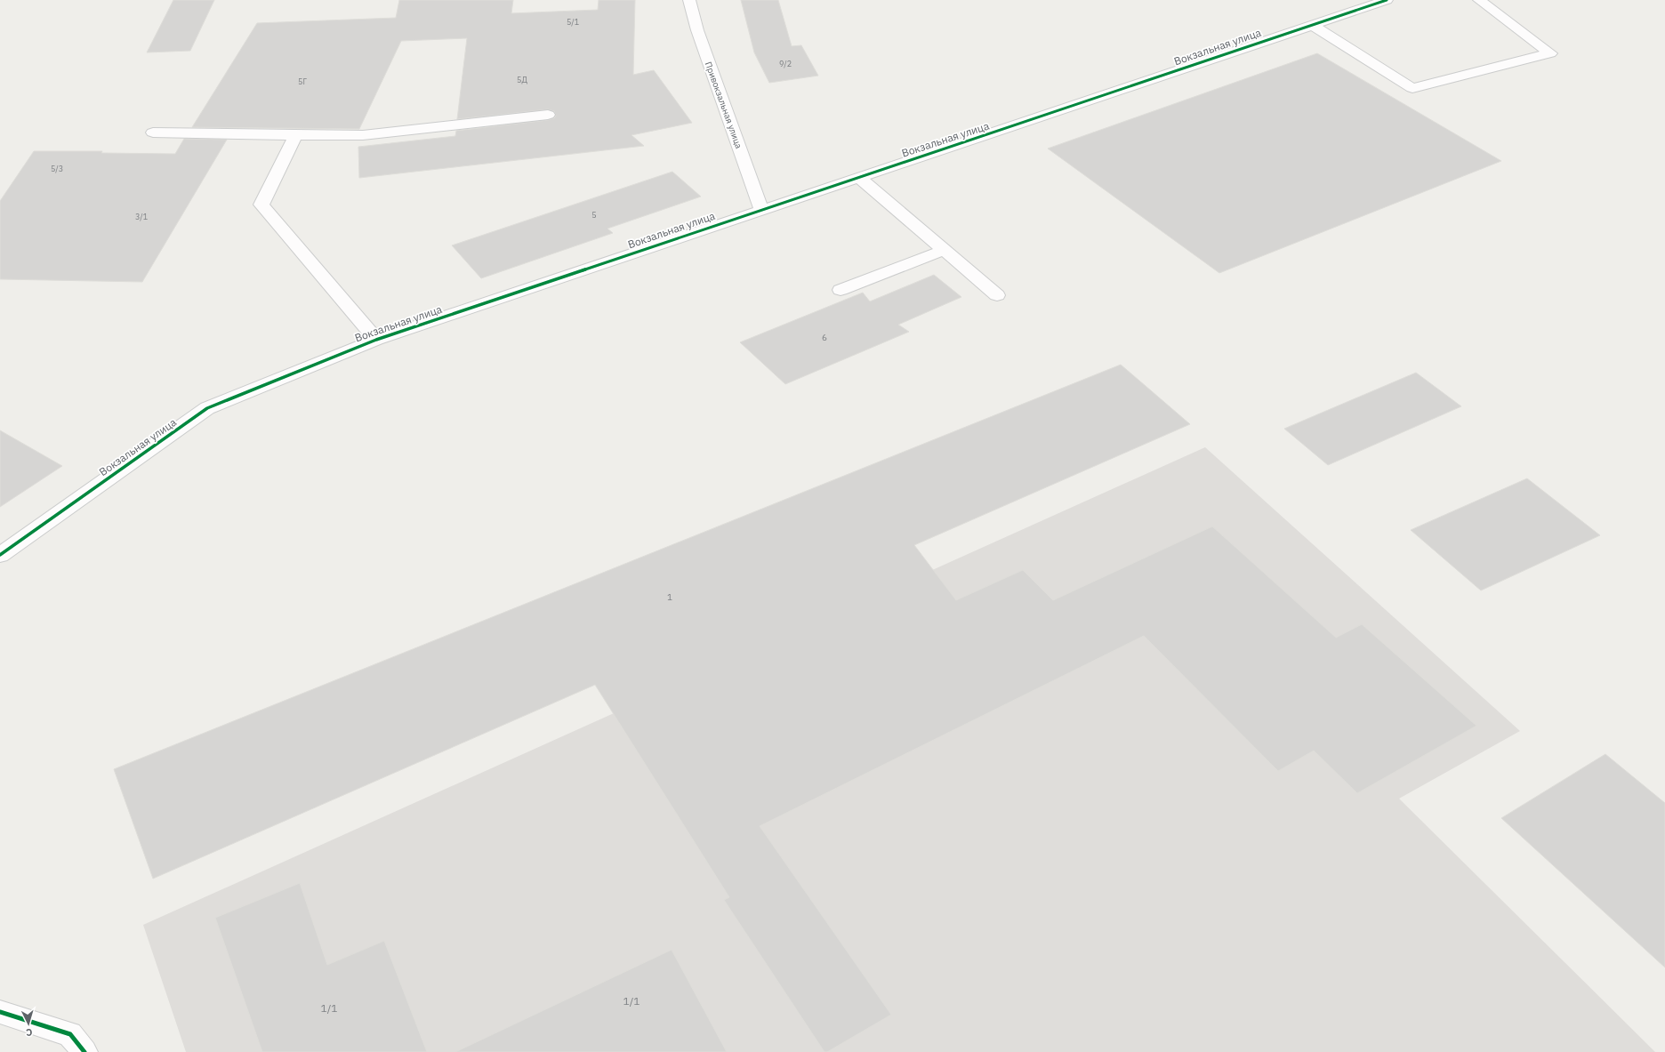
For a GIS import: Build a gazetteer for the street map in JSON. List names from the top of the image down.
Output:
{
  "streets": {
    "street": ["Вокзальная улица", "Привокзальная улица"]
  },
  "crossings": [
    ["Вокзальная улица", "Привокзальная улица"]
  ],
  "house_numbers": [
    "5/1",
    "9/2",
    "5Д",
    "5Г",
    "5/3",
    "5",
    "3/1",
    "6",
    "1",
    "1/1",
    "1/1"
  ],
  "north": "bottom"
}
